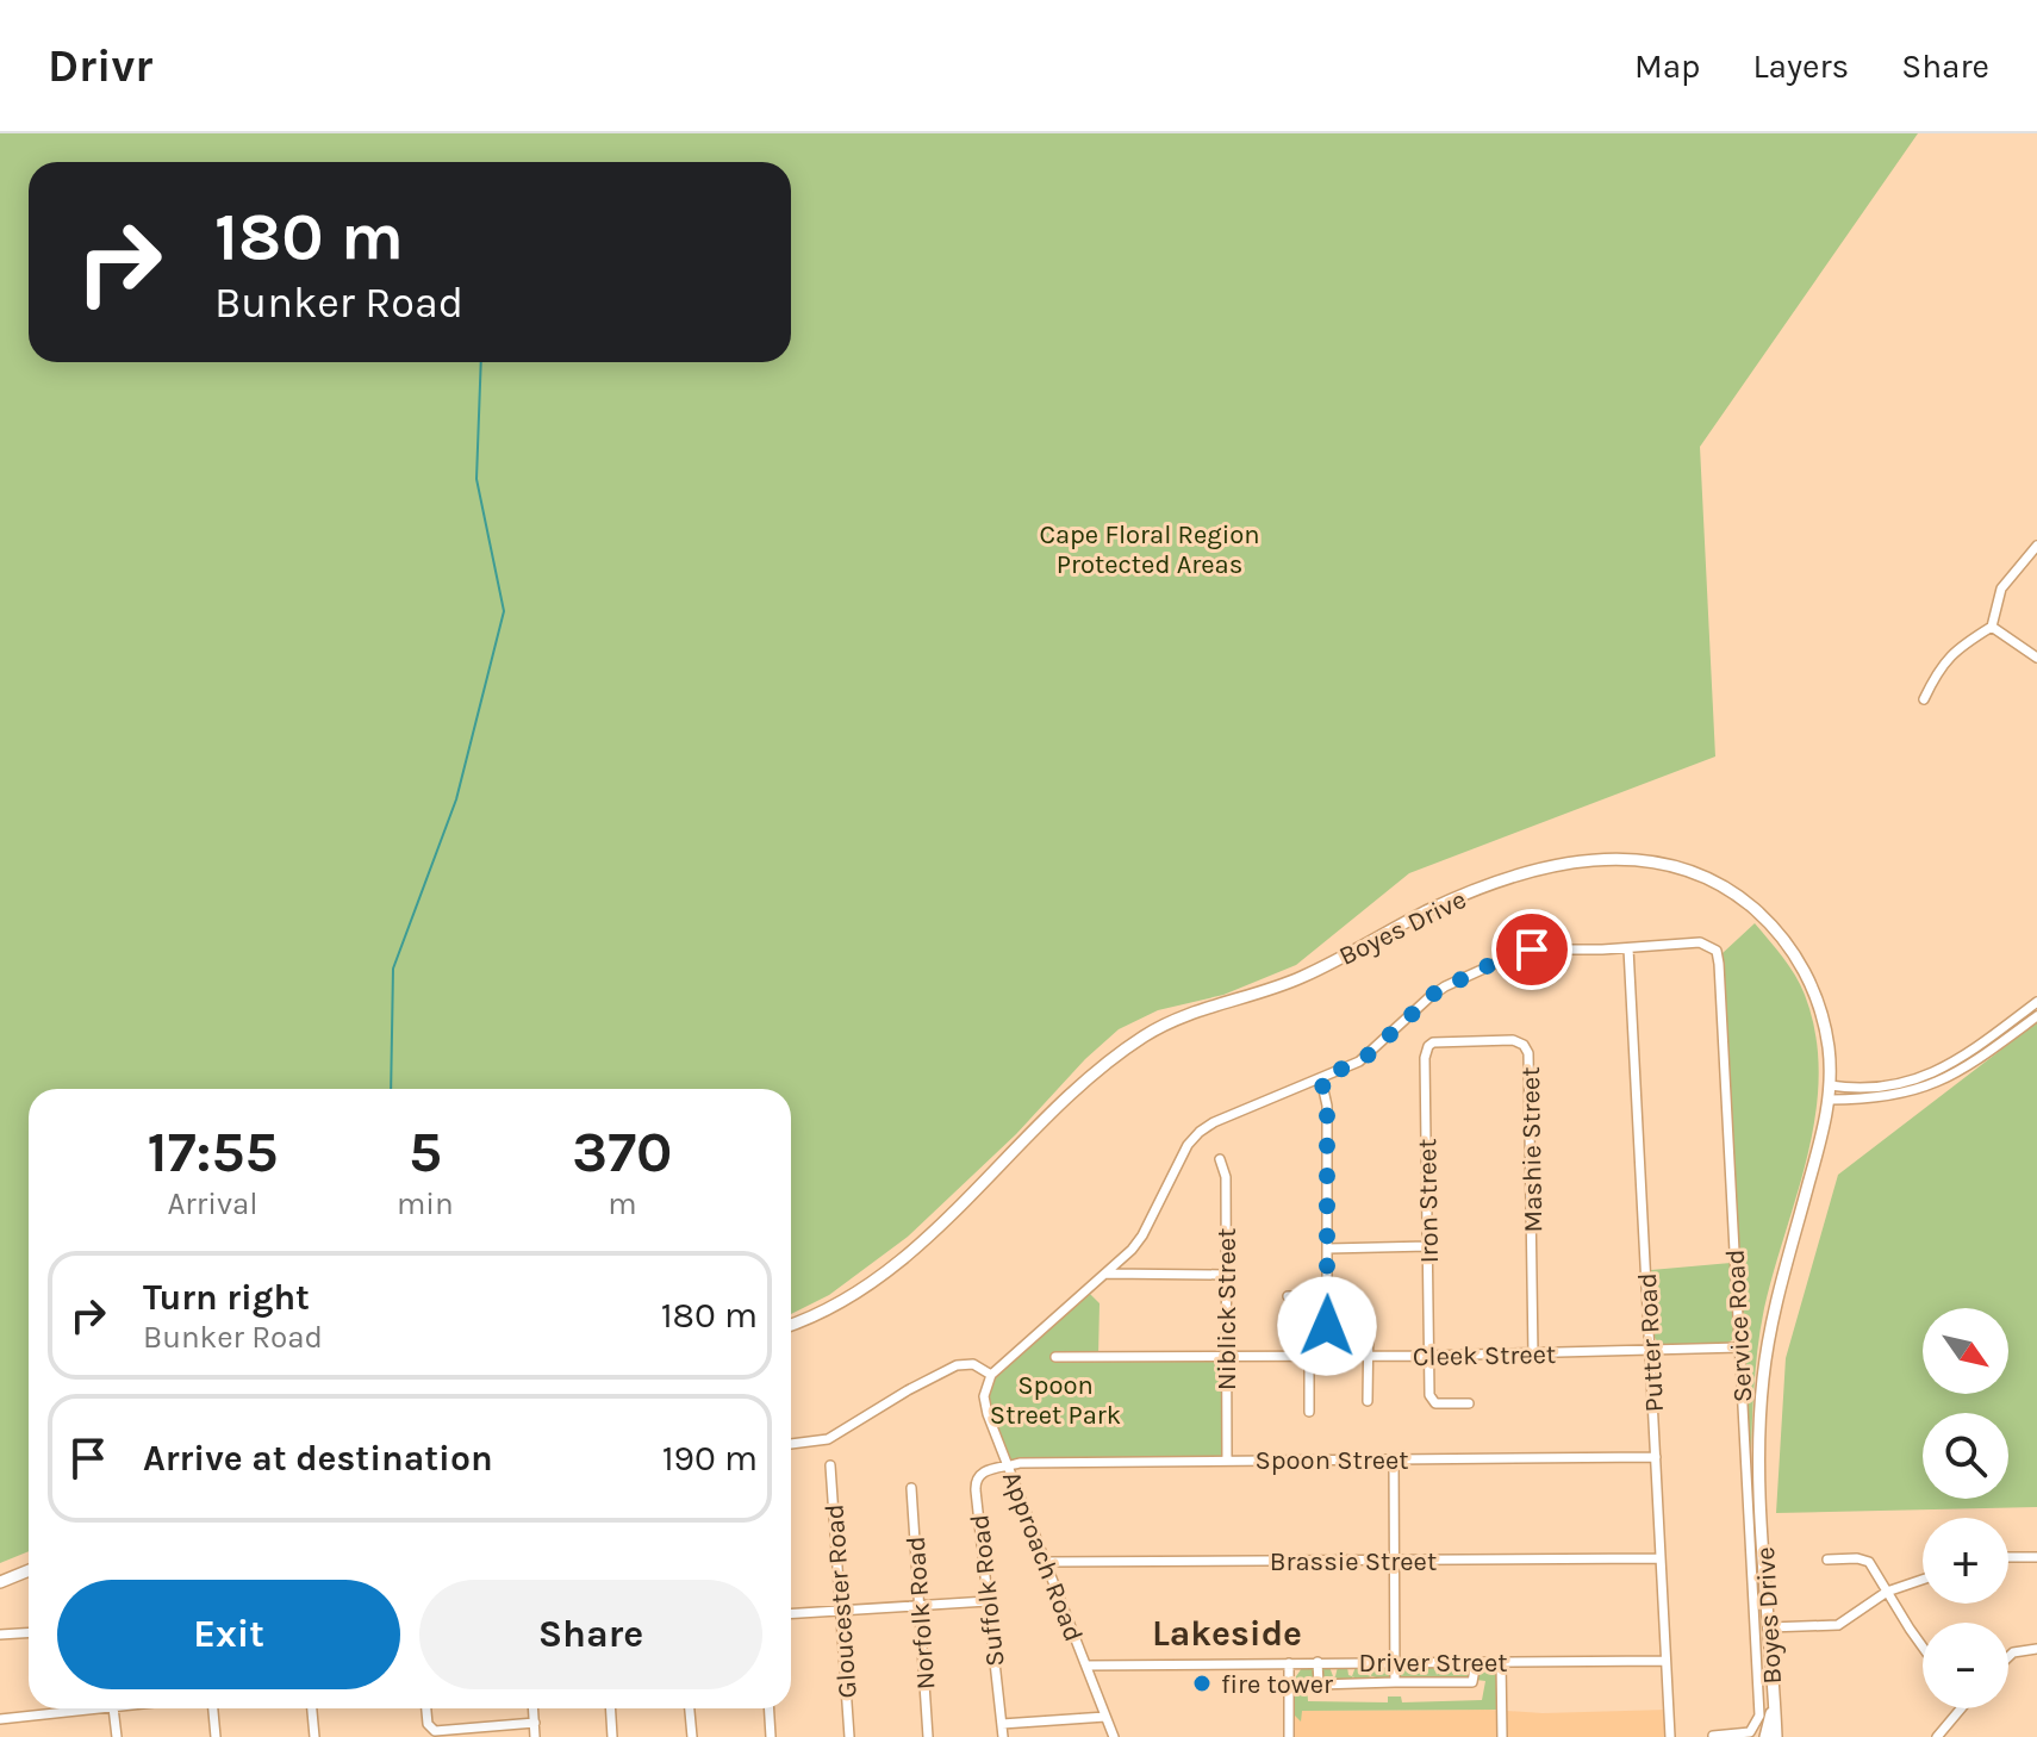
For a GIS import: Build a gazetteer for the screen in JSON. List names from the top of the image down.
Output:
{
  "streets": {
    "main road": ["Boyes Drive"],
    "street": [
      "Mashie Street",
      "Iron Street",
      "Niblick Street",
      "Service Road",
      "Putter Road",
      "Cleek Street",
      "Spoon Street",
      "Approach Road",
      "Brassie Street",
      "Suffolk Road",
      "Gloucester Road",
      "Norfolk Road",
      "Driver Street"
    ]
  },
  "crossings": [
    ["Mashie Street", "Iron Street"],
    ["Mashie Street", "Cleek Street"],
    ["Iron Street", "Cleek Street"],
    ["Niblick Street", "Cleek Street"],
    ["Niblick Street", "Spoon Street"],
    ["Service Road", "Putter Road"],
    ["Service Road", "Cleek Street"],
    ["Putter Road", "Cleek Street"],
    ["Putter Road", "Spoon Street"],
    ["Putter Road", "Brassie Street"],
    ["Putter Road", "Driver Street"],
    ["Spoon Street", "Approach Road"],
    ["Spoon Street", "Suffolk Road"],
    ["Approach Road", "Brassie Street"],
    ["Approach Road", "Suffolk Road"],
    ["Approach Road", "Driver Street"]
  ],
  "districts": ["Lakeside"],
  "parks": ["Cape Floral Region Protected Areas", "Spoon Street Park"],
  "places": ["fire tower"],
  "north": "bottom right",
  "page": {
    "header": "Drivr",
    "nav": ["Map", "Layers", "Share"],
    "turn": ["180 m", "Bunker Road"],
    "eta": [
      "17:55",
      "Arrival",
      "5",
      "min",
      "370",
      "m"
    ],
    "list": [
      {
        "name": "Turn right",
        "note": "Bunker Road",
        "value": "180 m"
      },
      {
        "name": "Arrive at destination",
        "value": "190 m"
      }
    ],
    "map_buttons": ["+", "−"],
    "buttons": ["Exit", "Share"]
  }
}
